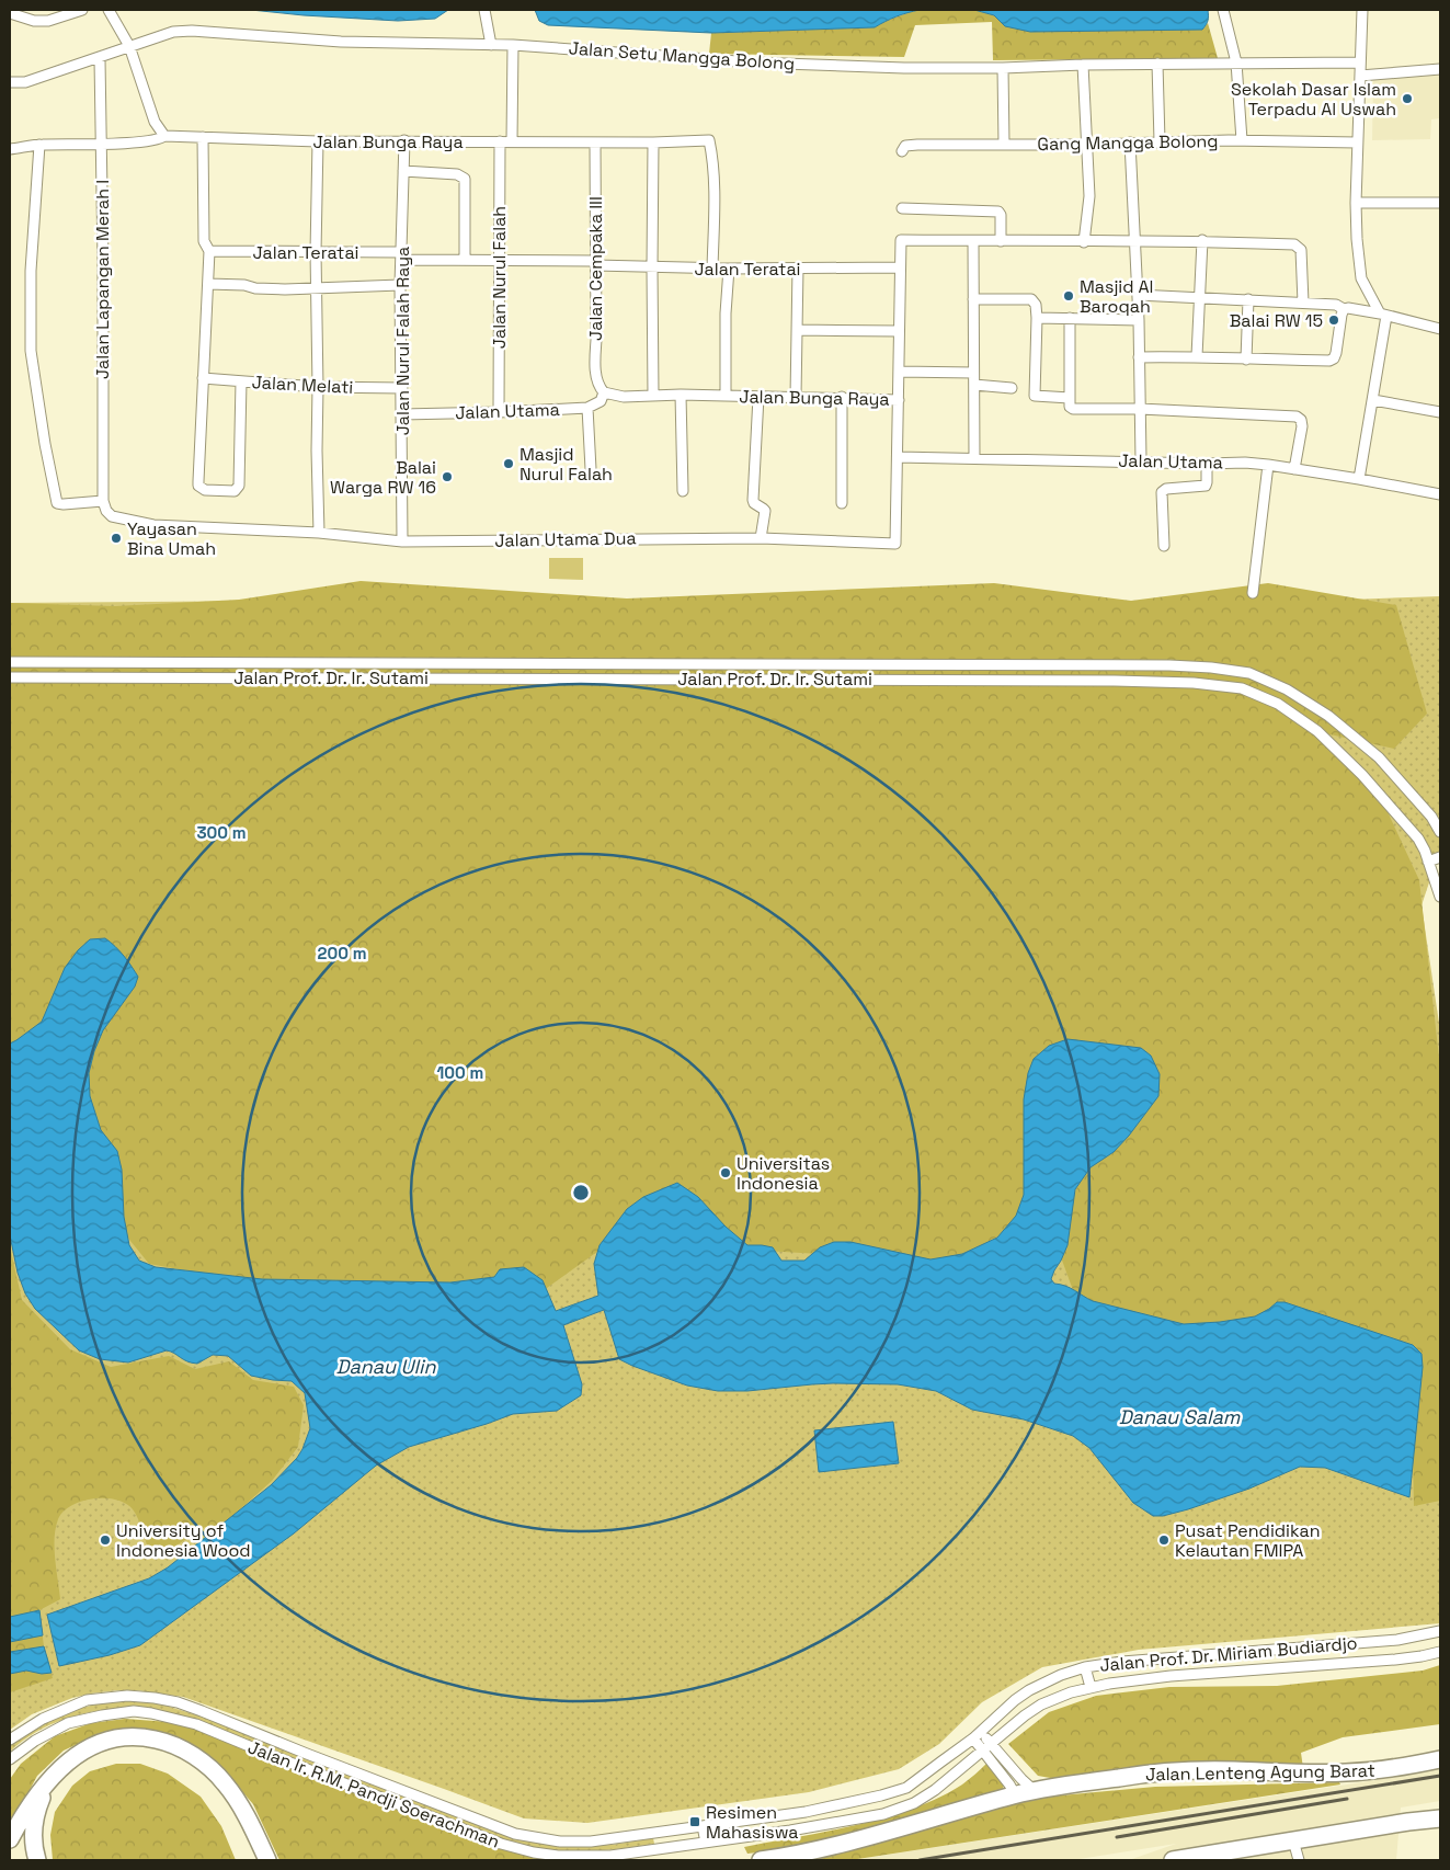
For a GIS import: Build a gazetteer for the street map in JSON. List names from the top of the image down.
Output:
{
  "streets": {
    "main road": ["Jalan Lenteng Agung Barat"],
    "street": [
      "Jalan Setu Mangga Bolong",
      "Jalan Bunga Raya",
      "Gang Mangga Bolong",
      "Jalan Teratai",
      "Jalan Cempaka III",
      "Jalan Nurul Falah",
      "Jalan Lapangan Merah I",
      "Jalan Nurul Falah Raya",
      "Jalan Melati",
      "Jalan Utama",
      "Jalan Utama Dua",
      "Jalan Prof. Dr. Ir. Sutami",
      "Jalan Prof. Dr. Miriam Budiardjo",
      "Jalan Ir. R.M. Pandji Soerachman"
    ]
  },
  "crossings": [
    ["Jalan Setu Mangga Bolong", "Jalan Lapangan Merah I"],
    ["Jalan Bunga Raya", "Jalan Teratai"],
    ["Jalan Bunga Raya", "Jalan Cempaka III"],
    ["Jalan Bunga Raya", "Jalan Nurul Falah"],
    ["Jalan Bunga Raya", "Jalan Lapangan Merah I"],
    ["Jalan Bunga Raya", "Jalan Nurul Falah Raya"],
    ["Jalan Bunga Raya", "Jalan Utama Dua"],
    ["Jalan Teratai", "Jalan Cempaka III"],
    ["Jalan Teratai", "Jalan Nurul Falah"],
    ["Jalan Teratai", "Jalan Nurul Falah Raya"],
    ["Jalan Nurul Falah", "Jalan Utama"],
    ["Jalan Lapangan Merah I", "Jalan Utama Dua"],
    ["Jalan Nurul Falah Raya", "Jalan Melati"],
    ["Jalan Nurul Falah Raya", "Jalan Utama"],
    ["Jalan Nurul Falah Raya", "Jalan Utama Dua"],
    ["Jalan Utama", "Jalan Utama Dua"],
    ["Jalan Prof. Dr. Miriam Budiardjo", "Jalan Ir. R.M. Pandji Soerachman"]
  ],
  "water": ["Danau Ulin", "Danau Salam"],
  "places": {
    "other": [
      "Sekolah Dasar Islam Terpadu Al Uswah",
      "Masjid Al Baroqah",
      "Balai RW 15",
      "Masjid Nurul Falah",
      "Balai Warga RW 16",
      "Yayasan Bina Umah",
      "Universitas Indonesia",
      "University of Indonesia Wood",
      "Pusat Pendidikan Kelautan FMIPA"
    ],
    "transit": ["Resimen Mahasiswa"]
  },
  "rings": ["300 m", "200 m", "100 m"]
}
